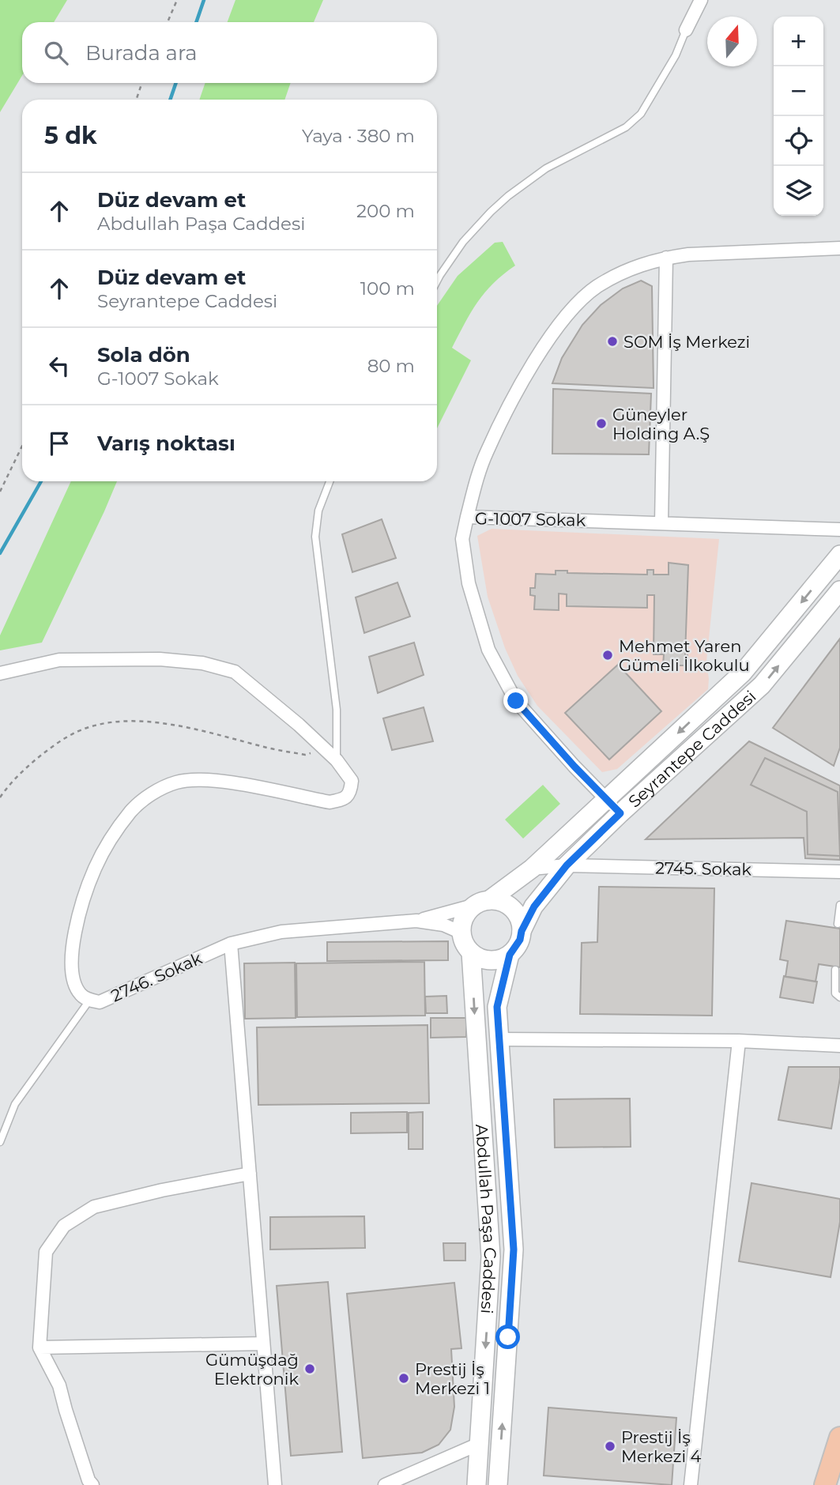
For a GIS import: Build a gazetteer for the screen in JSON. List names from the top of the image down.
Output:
{
  "streets": {
    "main road": ["Seyrantepe Caddesi", "Abdullah Paşa Caddesi"],
    "street": ["G-1007 Sokak", "2745. Sokak", "2746. Sokak"]
  },
  "crossings": [
    ["G-1007 Sokak", "Seyrantepe Caddesi"],
    ["Seyrantepe Caddesi", "2745. Sokak"],
    ["Seyrantepe Caddesi", "Abdullah Paşa Caddesi"]
  ],
  "places": [
    "SOM İş Merkezi",
    "Güneyler Holding A.Ş",
    "Mehmet Yaren Gümeli İlkokulu",
    "Gümüşdağ Elektronik",
    "Prestij İş Merkezi 1",
    "Prestij İş Merkezi 4"
  ],
  "north": "top",
  "page": {
    "map_buttons": ["+", "−"],
    "search": "Burada ara",
    "heading": ["5 dk", "Yaya · 380 m"],
    "list": [
      ["Düz devam et", "Abdullah Paşa Caddesi", "200 m"],
      ["Düz devam et", "Seyrantepe Caddesi", "100 m"],
      ["Sola dön", "G-1007 Sokak", "80 m"],
      "Varış noktası"
    ]
  }
}
